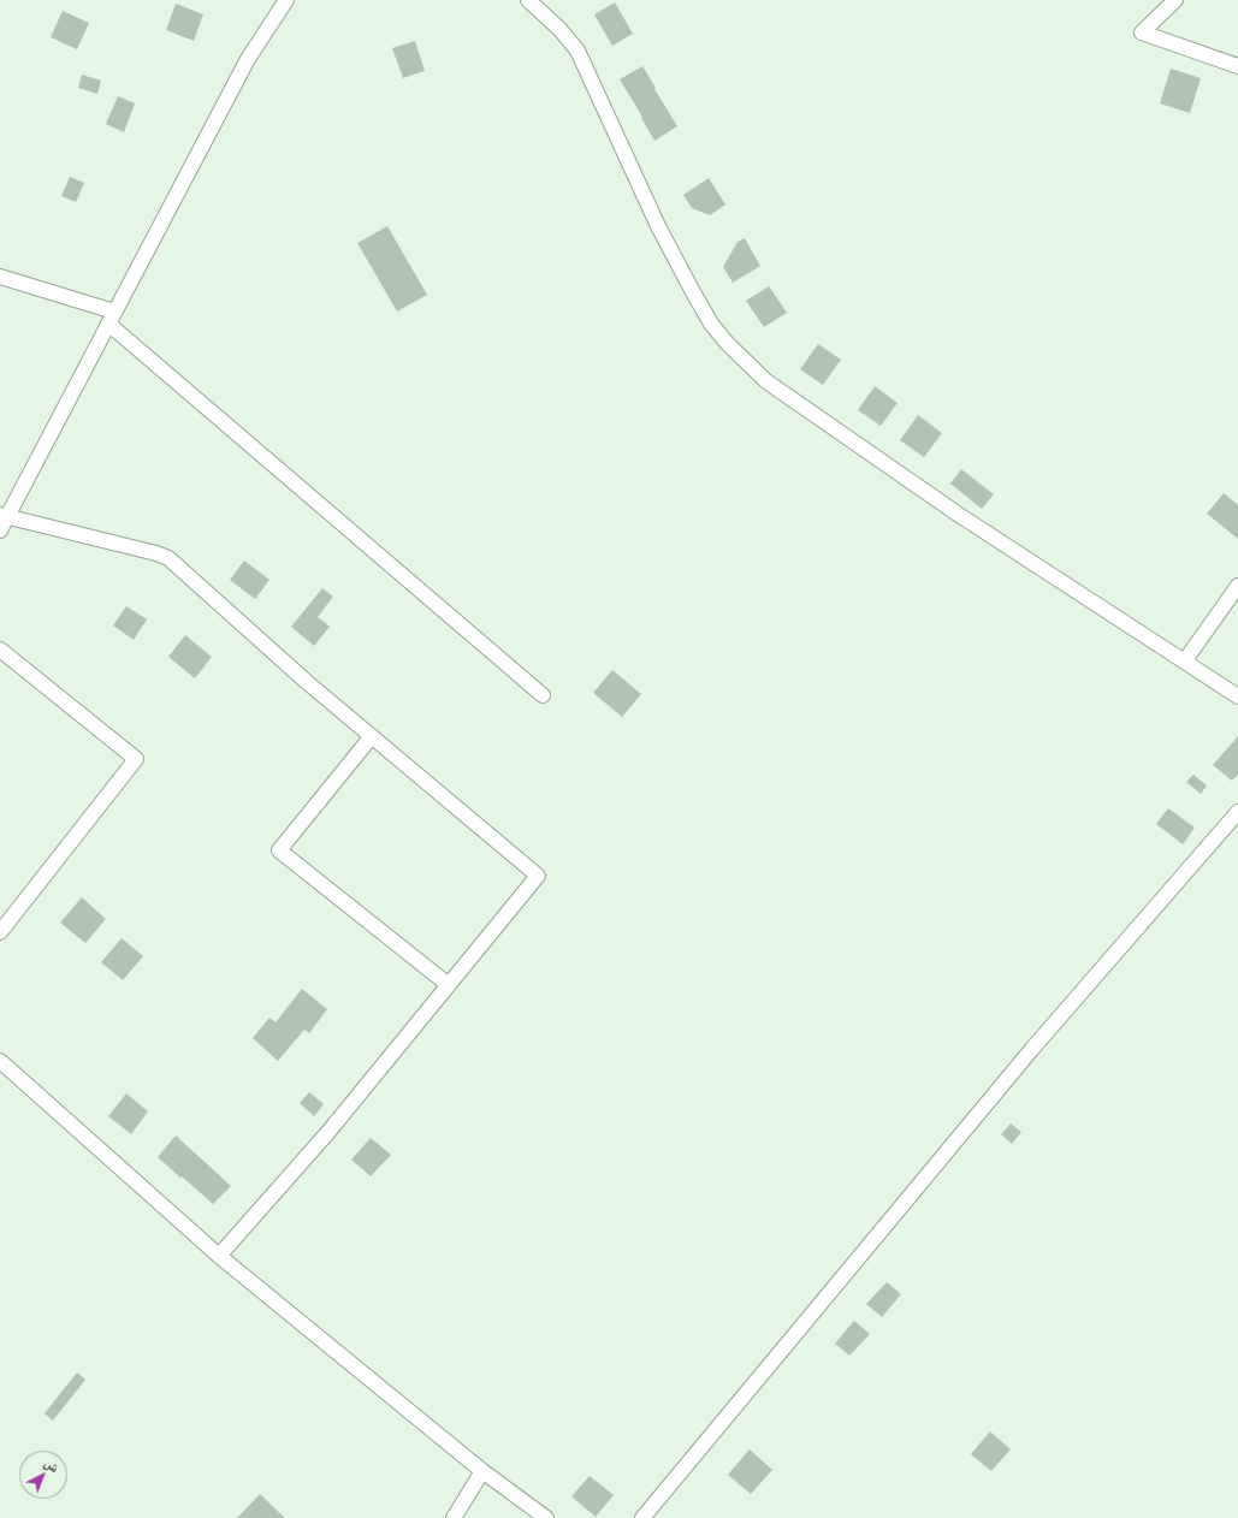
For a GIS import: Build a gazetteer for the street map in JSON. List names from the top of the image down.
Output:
{
  "north": "top right"
}
